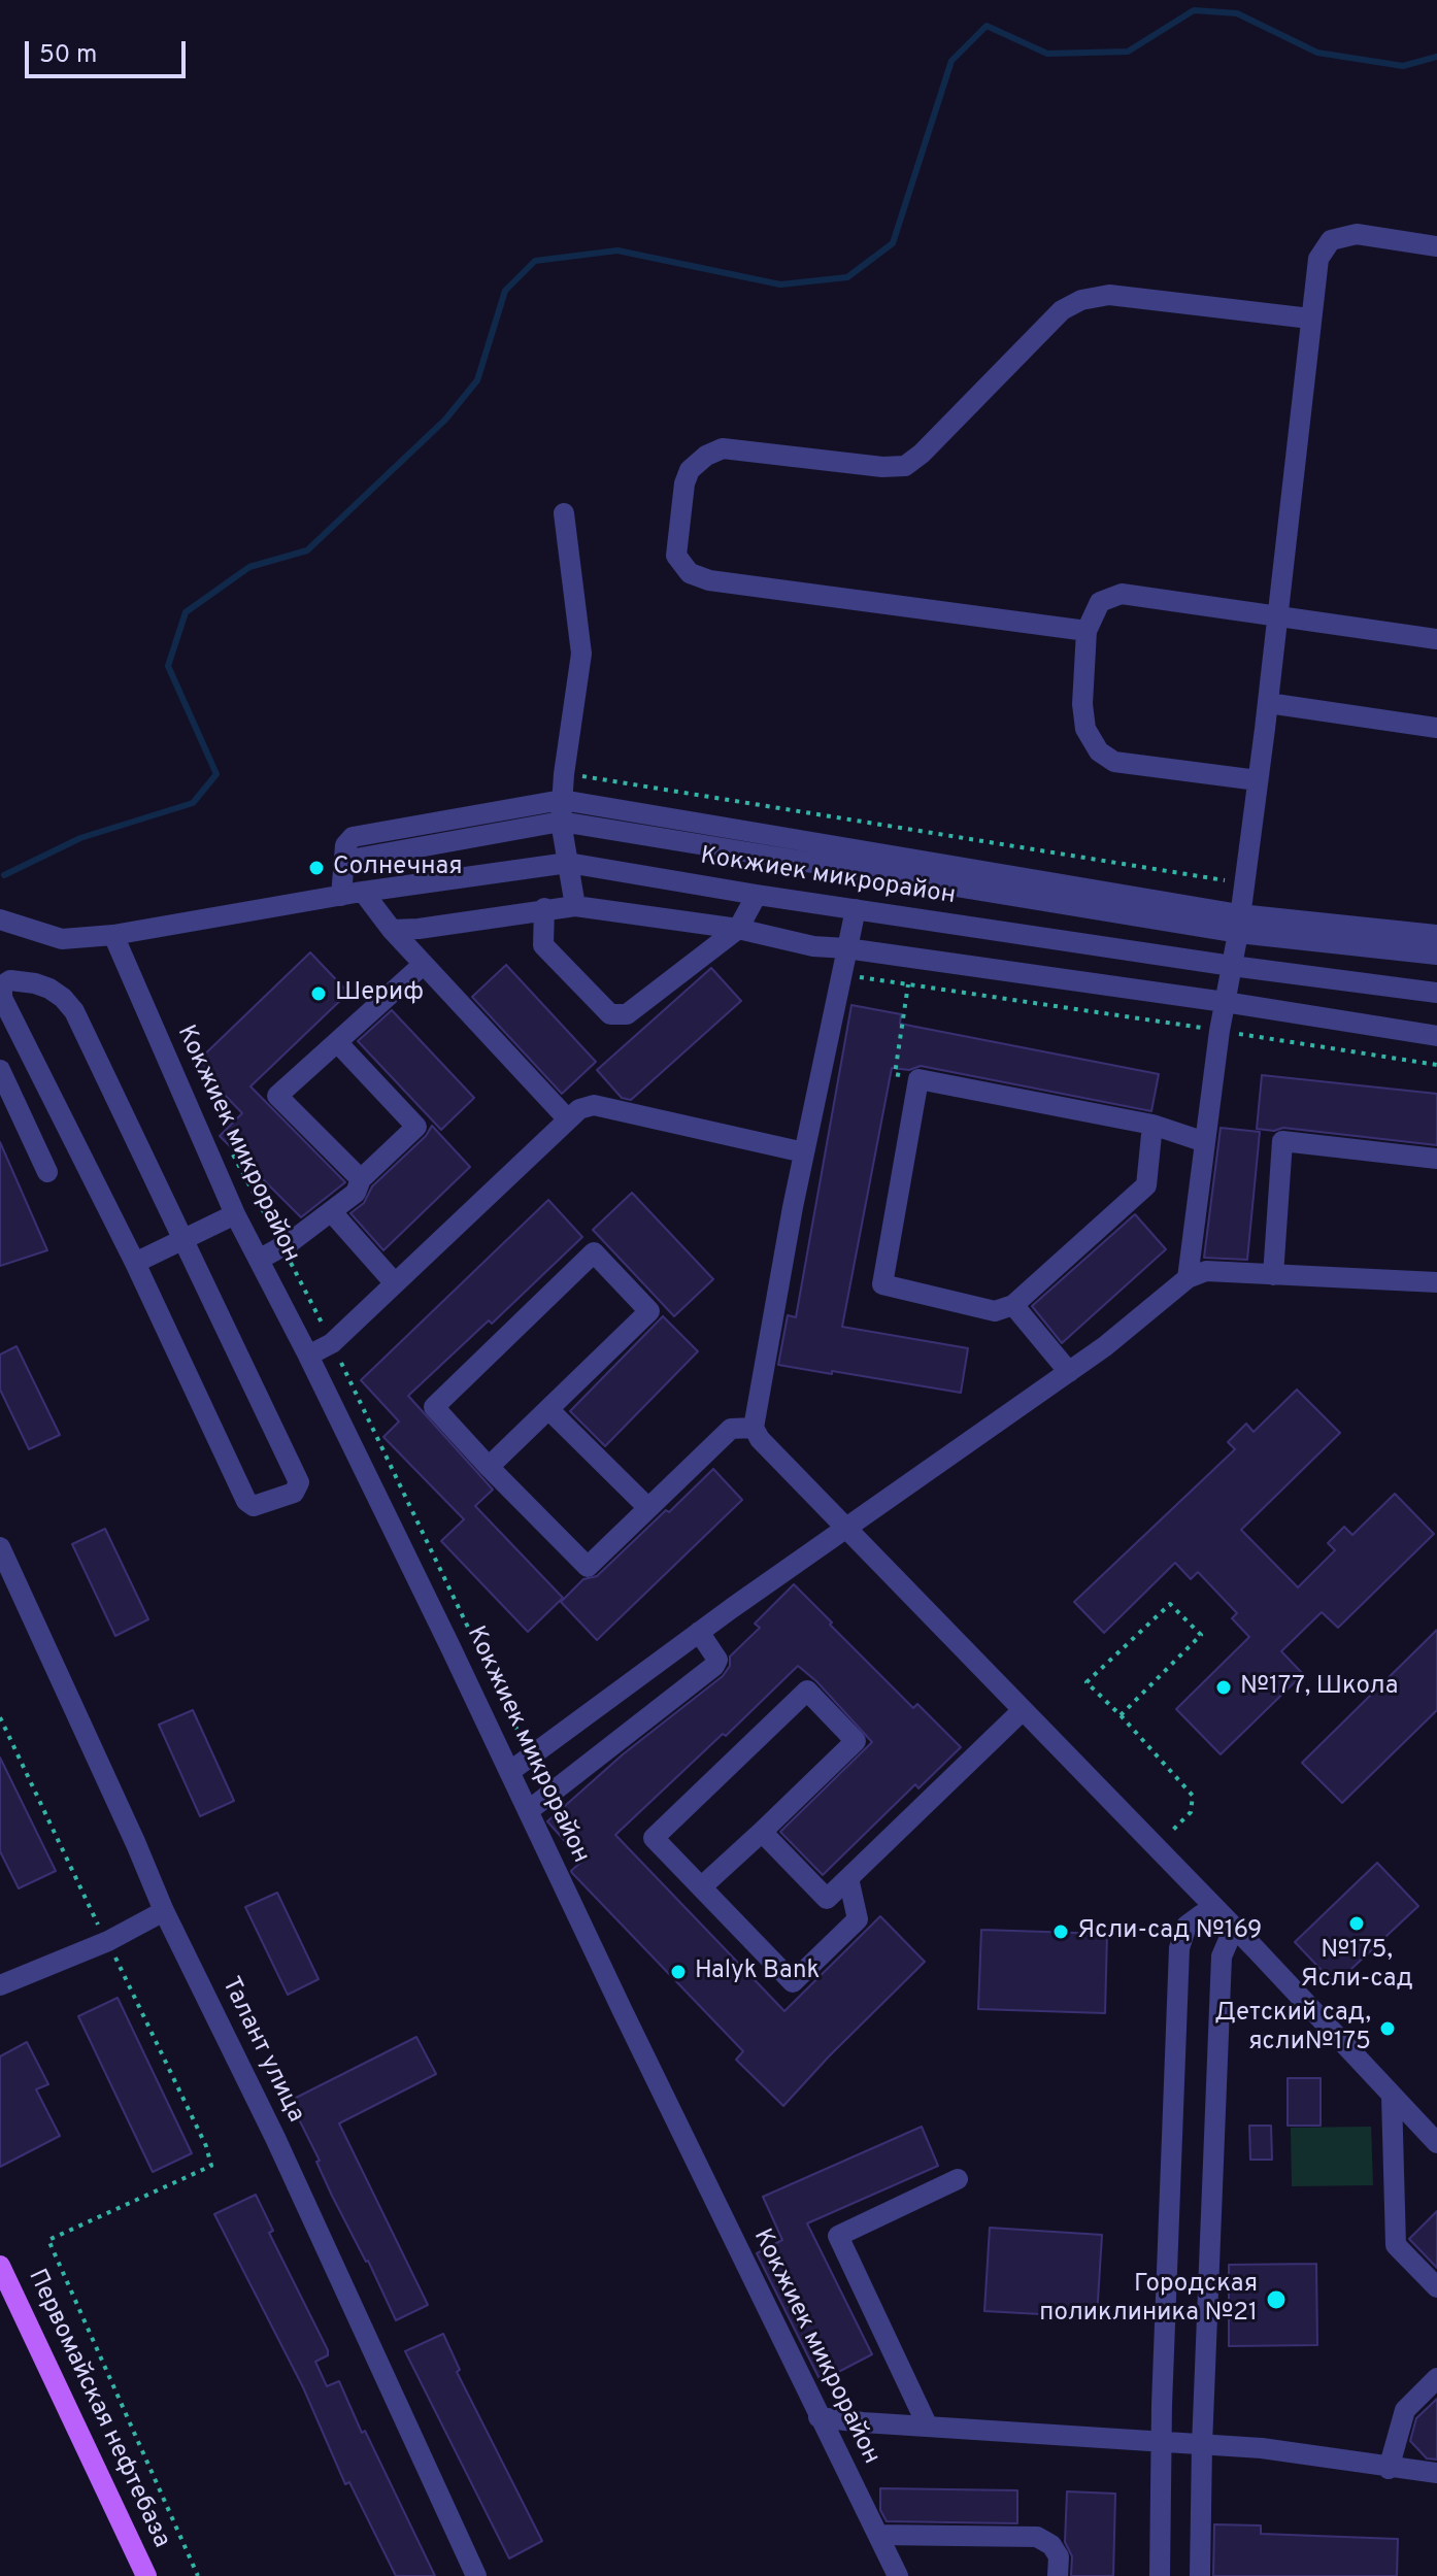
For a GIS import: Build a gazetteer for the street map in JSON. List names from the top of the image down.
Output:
{
  "streets": {
    "main road": ["Первомайская нефтебаза"],
    "street": ["Кокжиек микрорайон", "Талант улица"]
  },
  "places": [
    "Солнечная",
    "Шериф",
    "№177, Школа",
    "№175, Ясли-сад",
    "Ясли-сад №169",
    "Halyk Bank",
    "Детский сад, ясли№175",
    "Городская поликлиника №21"
  ],
  "scale_bar": "50 m"
}
